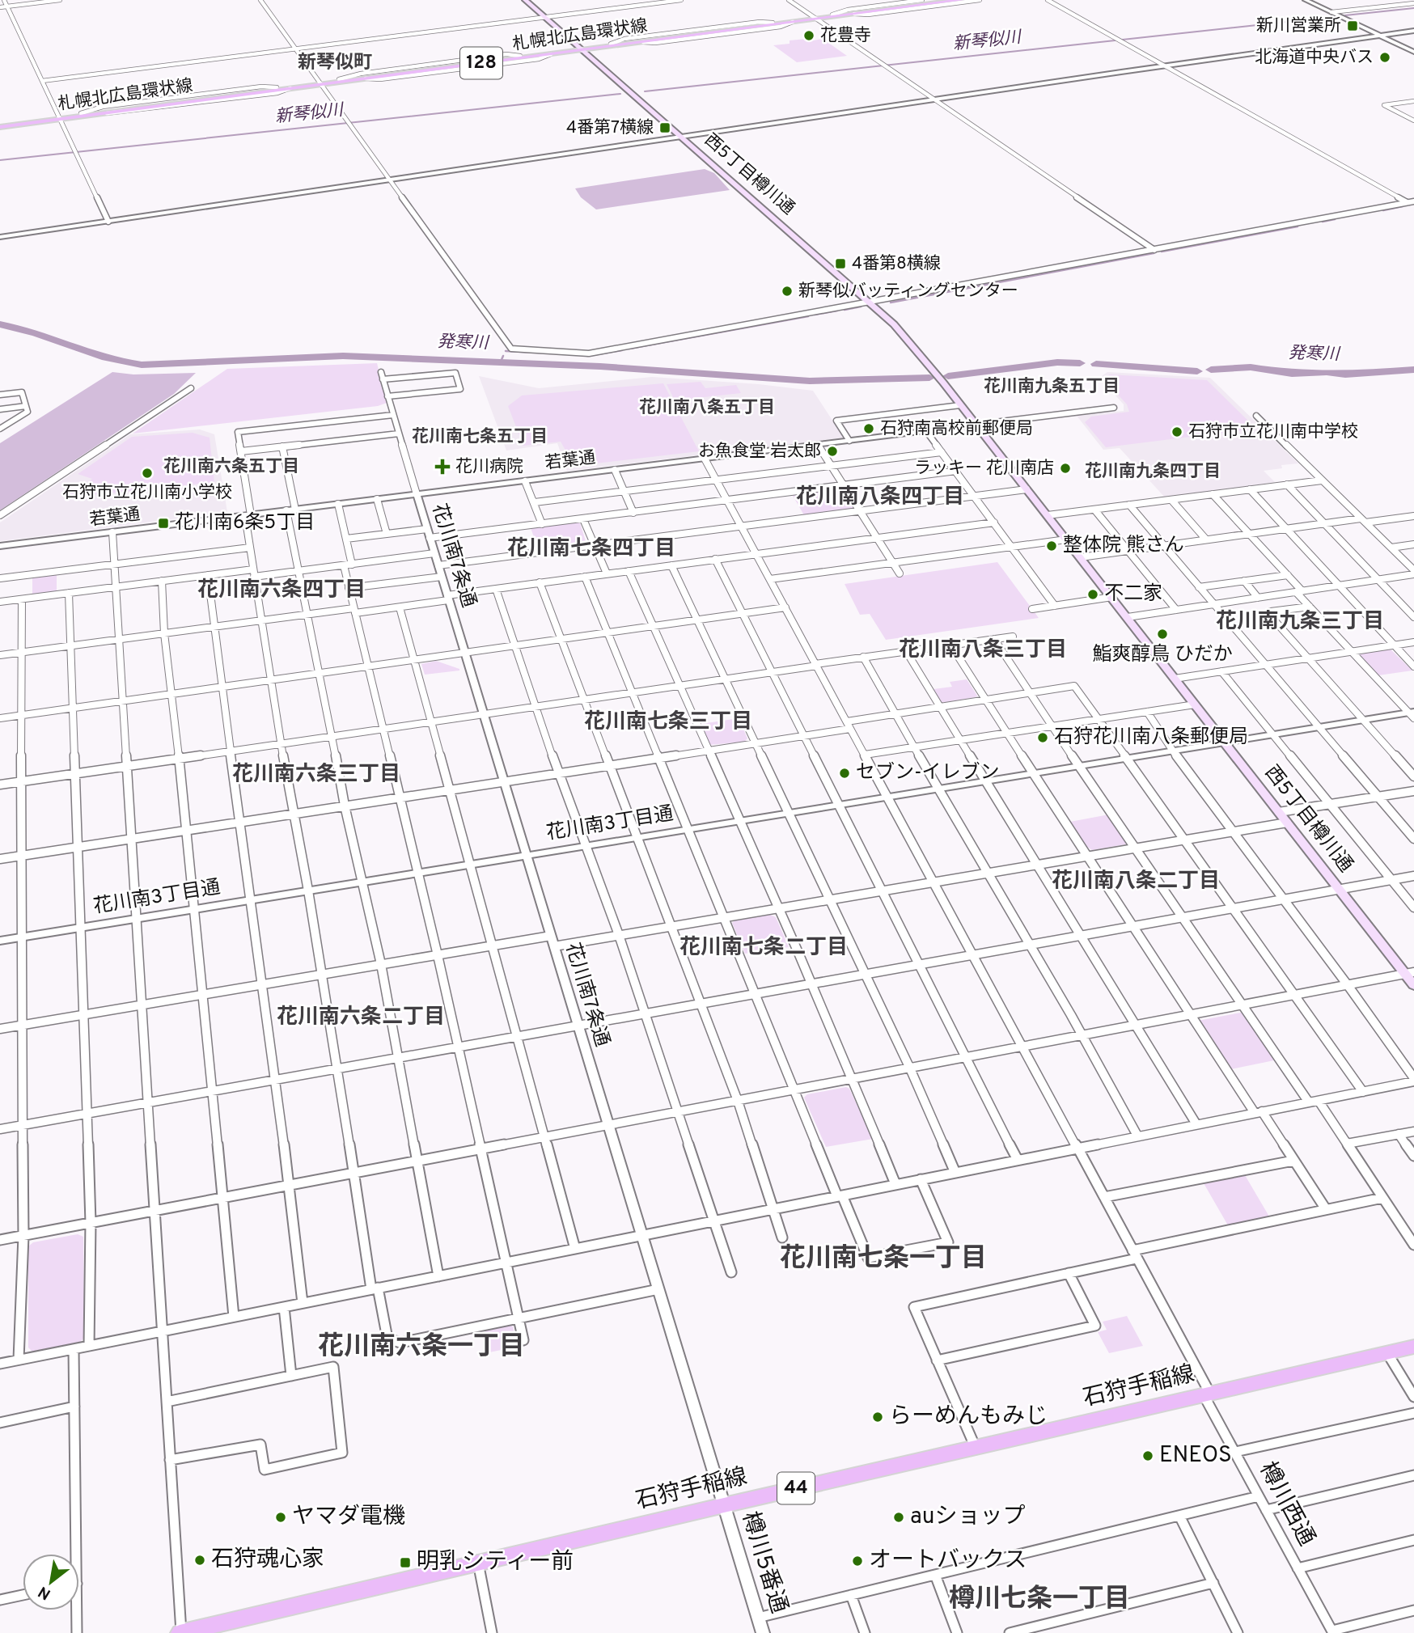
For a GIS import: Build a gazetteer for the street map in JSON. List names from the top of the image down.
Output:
{
  "streets": {
    "main road": [
      "札幌北広島環状線",
      "128",
      "西5丁目樽川通",
      "石狩手稲線",
      "44"
    ],
    "street": [
      "若葉通",
      "花川南7条通",
      "花川南3丁目通",
      "樽川西通",
      "樽川5番通"
    ]
  },
  "crossings": [
    ["札幌北広島環状線", "西5丁目樽川通"],
    ["西5丁目樽川通", "若葉通"],
    ["西5丁目樽川通", "花川南3丁目通"],
    ["若葉通", "花川南7条通"],
    ["若葉通", "樽川西通"],
    ["花川南7条通", "花川南3丁目通"],
    ["花川南7条通", "石狩手稲線"],
    ["花川南7条通", "樽川5番通"],
    ["花川南3丁目通", "樽川西通"],
    ["石狩手稲線", "樽川西通"],
    ["石狩手稲線", "樽川5番通"]
  ],
  "districts": [
    "新琴似町",
    "花川南九条五丁目",
    "花川南八条五丁目",
    "花川南七条五丁目",
    "花川南六条五丁目",
    "花川南九条四丁目",
    "花川南八条四丁目",
    "花川南七条四丁目",
    "花川南六条四丁目",
    "花川南九条三丁目",
    "花川南八条三丁目",
    "花川南七条三丁目",
    "花川南六条三丁目",
    "花川南八条二丁目",
    "花川南七条二丁目",
    "花川南六条二丁目",
    "花川南七条一丁目",
    "花川南六条一丁目",
    "樽川七条一丁目"
  ],
  "water": ["新琴似川", "発寒川"],
  "places": {
    "transit": [
      "新川営業所",
      "4番第7横線",
      "4番第8横線",
      "花川南6条5丁目",
      "明乳シティー前"
    ],
    "other": [
      "花豊寺",
      "北海道中央バス",
      "新琴似バッティングセンター",
      "石狩南高校前郵便局",
      "石狩市立花川南中学校",
      "お魚食堂 岩太郎",
      "ラッキー 花川南店",
      "石狩市立花川南小学校",
      "整体院 熊さん",
      "不二家",
      "鮨爽醇鳥 ひだか",
      "石狩花川南八条郵便局",
      "セブン-イレブン",
      "らーめんもみじ",
      "ENEOS",
      "ヤマダ電機",
      "auショップ",
      "石狩魂心家",
      "オートバックス"
    ],
    "health": ["花川病院"]
  },
  "north": "bottom left"
}
